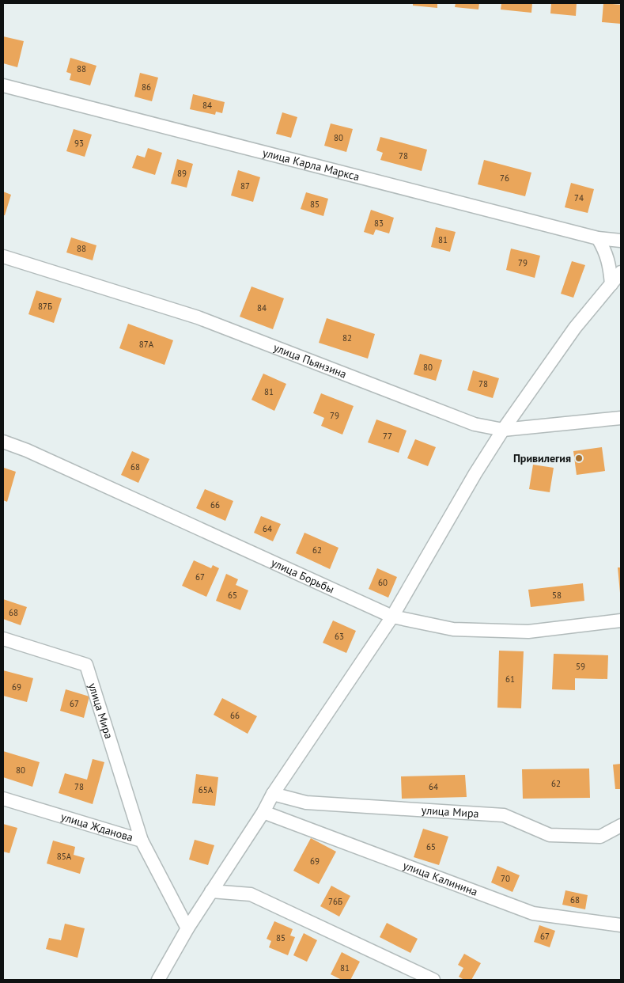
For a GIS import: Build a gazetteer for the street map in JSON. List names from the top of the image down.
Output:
{
  "streets": {
    "street": [
      "улица Карла Маркса",
      "улица Пьянзина",
      "улица Борьбы",
      "улица Мира",
      "улица Жданова",
      "улица Калинина"
    ]
  },
  "crossings": [
    ["улица Мира", "улица Жданова"]
  ],
  "places": ["Привилегия"],
  "house_numbers": [
    "88",
    "86",
    "84",
    "80",
    "93",
    "78",
    "89",
    "76",
    "87",
    "74",
    "85",
    "83",
    "81",
    "88",
    "79",
    "87Б",
    "84",
    "82",
    "87А",
    "80",
    "78",
    "81",
    "79",
    "77",
    "68",
    "66",
    "64",
    "62",
    "67",
    "60",
    "65",
    "58",
    "68",
    "63",
    "59",
    "61",
    "69",
    "67",
    "66",
    "80",
    "62",
    "78",
    "64",
    "65А",
    "65",
    "85А",
    "69",
    "70",
    "68",
    "76Б",
    "67",
    "85",
    "81"
  ]
}
